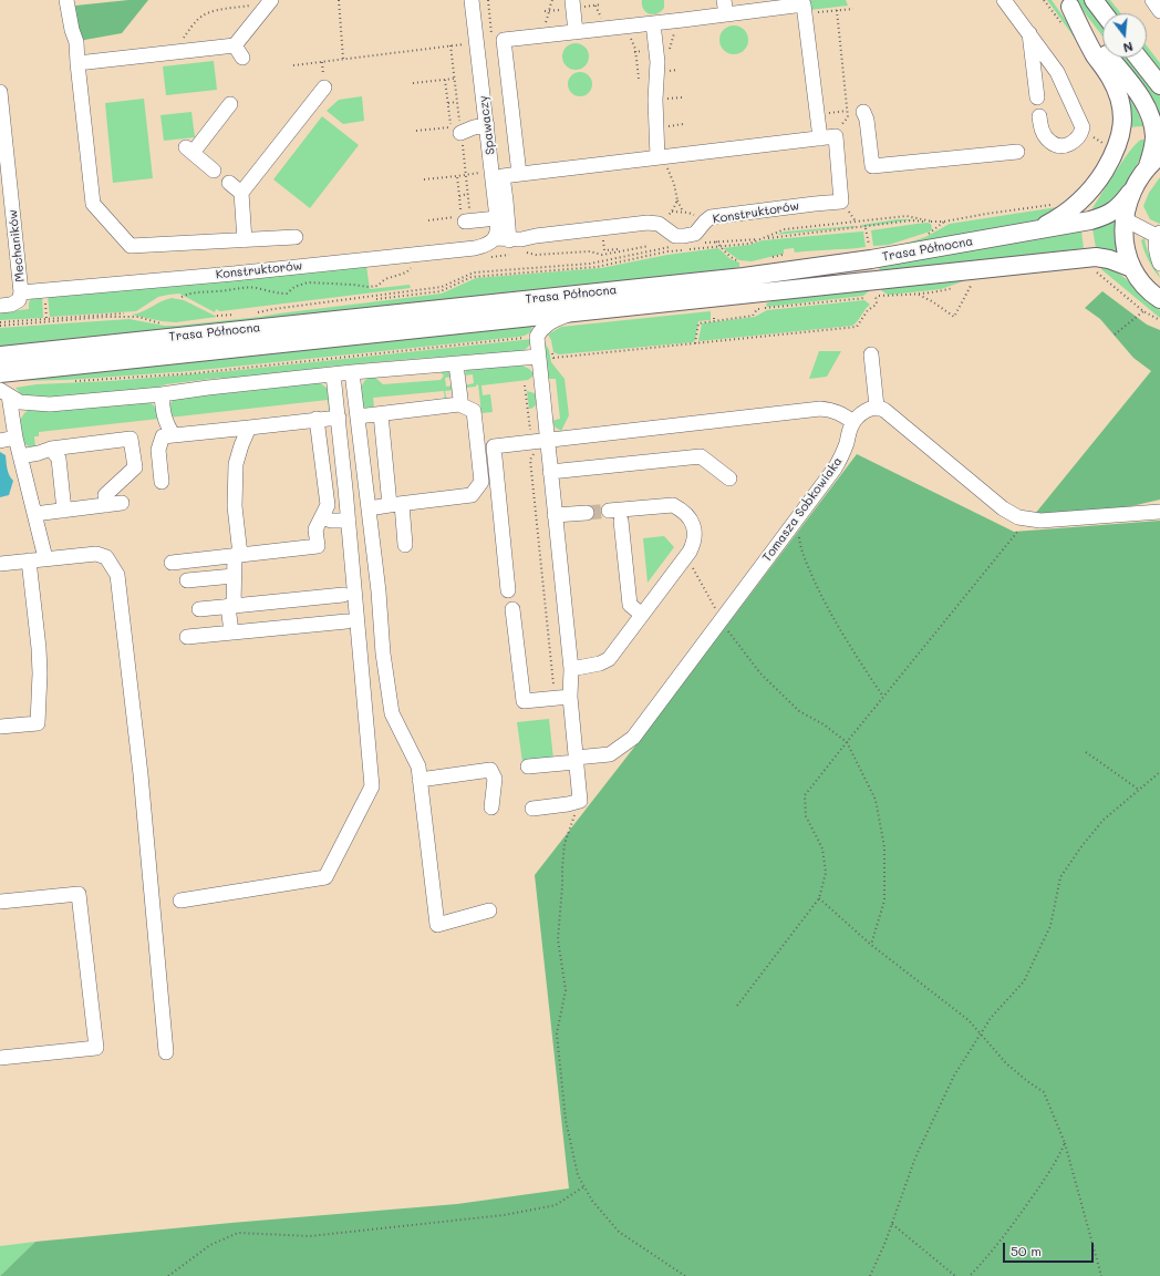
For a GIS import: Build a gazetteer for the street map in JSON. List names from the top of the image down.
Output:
{
  "streets": {
    "main road": ["Trasa Północna"],
    "street": [
      "Spawaczy",
      "Konstruktorów",
      "Mechaników",
      "Tomasza Sobkowiaka"
    ]
  },
  "crossings": [
    ["Spawaczy", "Konstruktorów"],
    ["Konstruktorów", "Mechaników"]
  ],
  "scale_bar": "50 m",
  "north": "bottom"
}
